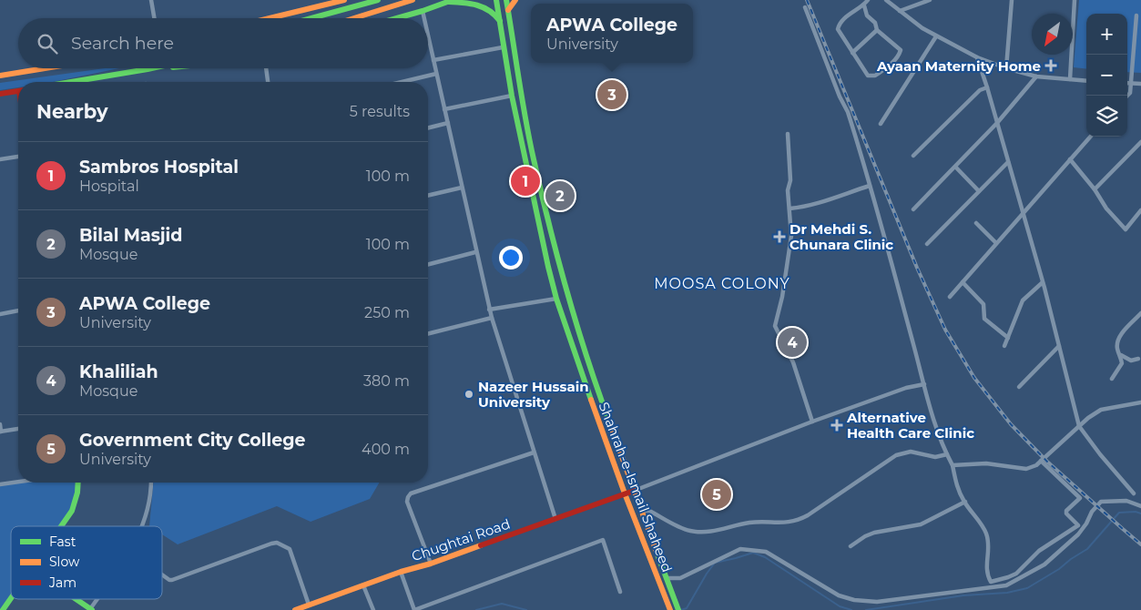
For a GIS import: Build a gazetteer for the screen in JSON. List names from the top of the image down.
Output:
{
  "streets": {
    "main road": ["Shahrah-e-Ismail Shaheed", "Chughtai Road"]
  },
  "crossings": [
    ["Shahrah-e-Ismail Shaheed", "Chughtai Road"]
  ],
  "districts": ["MOOSA COLONY"],
  "places": {
    "health": ["Ayaan Maternity Home", "Dr Mehdi S. Chunara Clinic", "Alternative Health Care Clinic"],
    "other": ["Nazeer Hussain University"]
  },
  "legend": ["Fast", "Slow", "Jam"],
  "north": "bottom left",
  "page": {
    "popup": ["APWA College", "University"],
    "map_buttons": ["+", "−"],
    "search": "Search here",
    "pins": [
      "3",
      "1",
      "2",
      "4",
      "5"
    ],
    "heading": ["Nearby", "5 results"],
    "list": [
      {
        "mark": "1",
        "name": "Sambros Hospital",
        "note": "Hospital",
        "value": "100 m"
      },
      {
        "mark": "2",
        "name": "Bilal Masjid",
        "note": "Mosque",
        "value": "100 m"
      },
      {
        "mark": "3",
        "name": "APWA College",
        "note": "University",
        "value": "250 m"
      },
      {
        "mark": "4",
        "name": "Khaliliah",
        "note": "Mosque",
        "value": "380 m"
      },
      {
        "mark": "5",
        "name": "Government City College",
        "note": "University",
        "value": "400 m"
      }
    ]
  }
}
